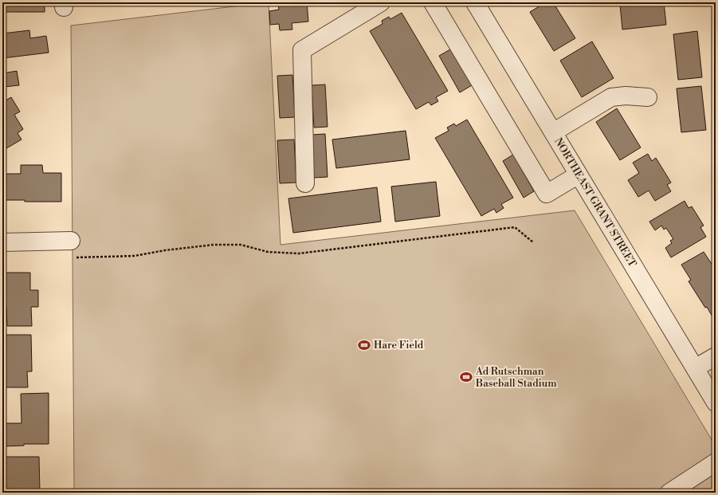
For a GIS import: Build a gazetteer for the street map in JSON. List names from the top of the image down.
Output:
{
  "streets": {
    "street": ["NORTHEAST GRANT STREET"]
  },
  "places": {
    "sports": ["Hare Field", "Ad Rutschman Baseball Stadium"]
  }
}
